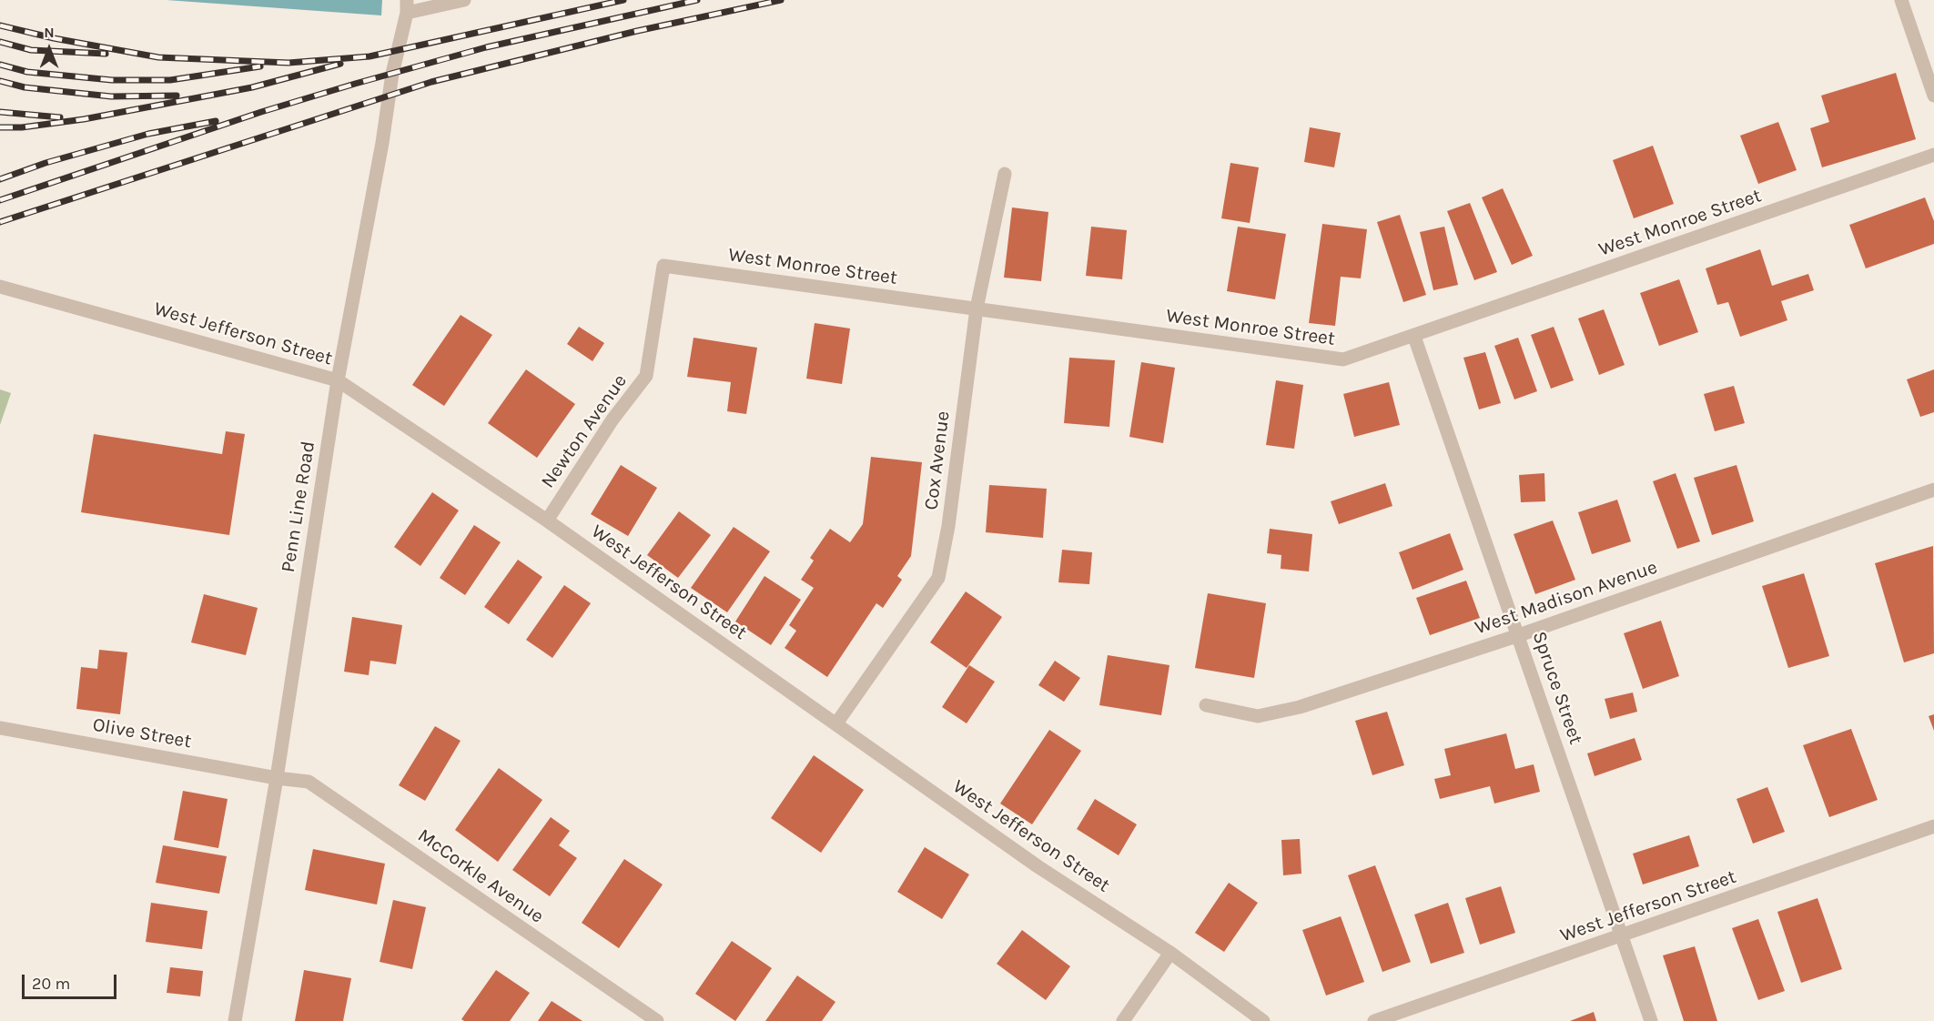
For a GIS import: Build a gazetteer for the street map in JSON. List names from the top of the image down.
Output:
{
  "streets": {
    "street": [
      "West Monroe Street",
      "West Jefferson Street",
      "Newton Avenue",
      "Cox Avenue",
      "Penn Line Road",
      "West Madison Avenue",
      "Spruce Street",
      "Olive Street",
      "McCorkle Avenue"
    ]
  },
  "crossings": [
    ["West Monroe Street", "Newton Avenue"],
    ["West Monroe Street", "Cox Avenue"],
    ["West Monroe Street", "Spruce Street"],
    ["West Jefferson Street", "Newton Avenue"],
    ["West Jefferson Street", "Cox Avenue"],
    ["West Jefferson Street", "Penn Line Road"],
    ["West Jefferson Street", "Spruce Street"],
    ["Penn Line Road", "Olive Street"],
    ["Penn Line Road", "McCorkle Avenue"],
    ["West Madison Avenue", "Spruce Street"],
    ["Olive Street", "McCorkle Avenue"]
  ],
  "scale_bar": "20 m",
  "north": "top"
}
